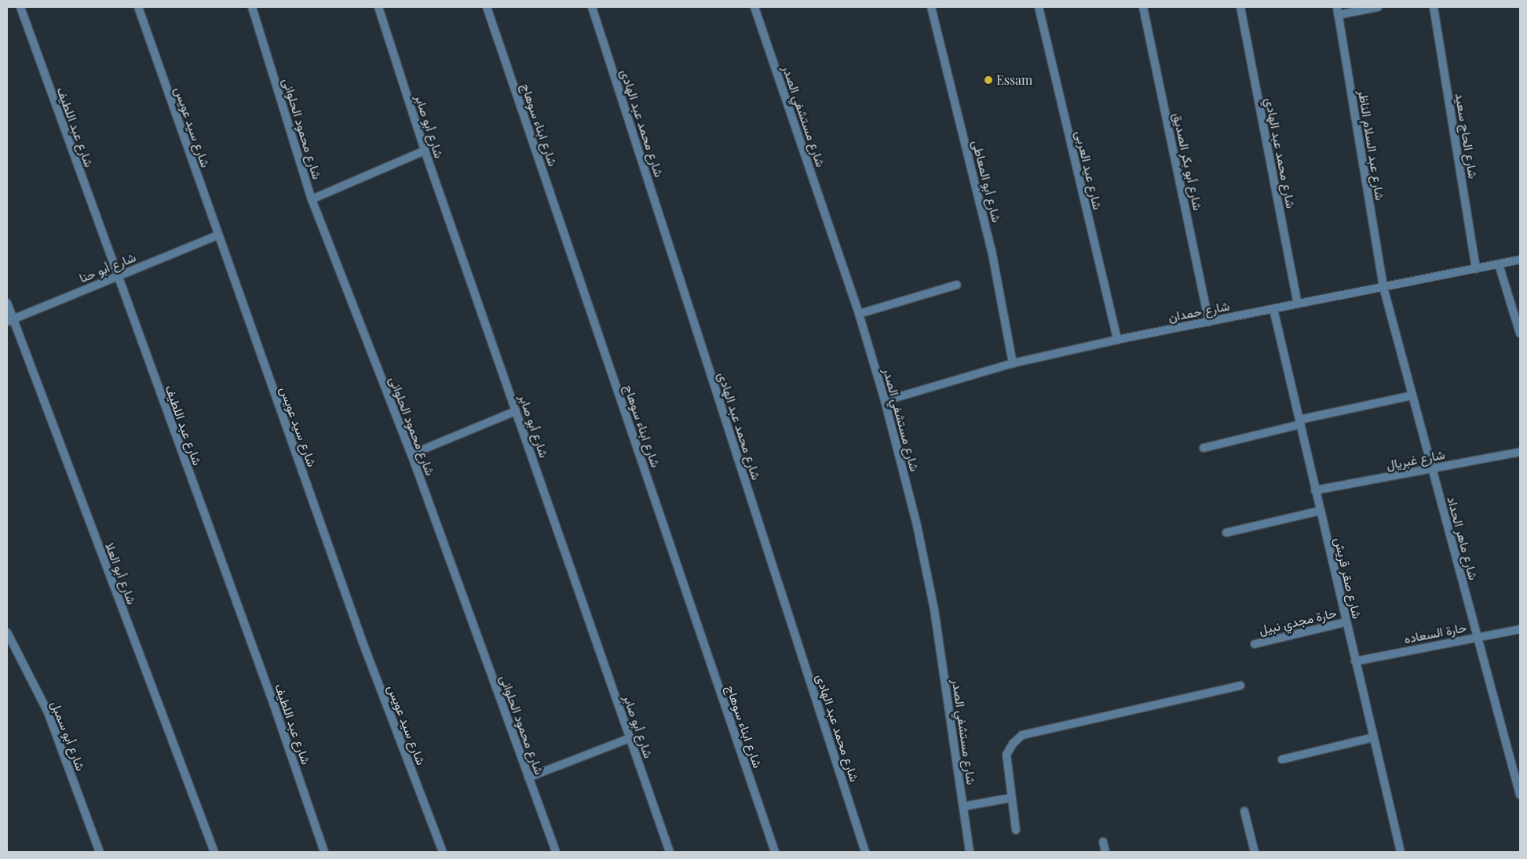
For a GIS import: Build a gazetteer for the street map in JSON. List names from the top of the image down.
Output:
{
  "streets": {
    "street": [
      "شارع مستشفي الصدر",
      "شارع محمد عبد الهادى",
      "شارع ابناء سوهاج",
      "شارع أبو صابر",
      "شارع عبد اللطيف",
      "شارع سيد عويس",
      "شارع محمود الحلوانى",
      "شارع الحاج سعيد",
      "شارع عبد السلام الناظر",
      "شارع محمد عبد الهادي",
      "شارع أبو بكر الصديق",
      "شارع عيد العربى",
      "شارع أبو المعاطى",
      "شارع أبو حنا",
      "شارع حمدان",
      "شارع غبريال",
      "شارع ماهر الحداد",
      "شارع أبو العلا",
      "شارع صقر قريش",
      "حارة مجدي نبيل",
      "حارة السعاده",
      "شارع أبو سمبل"
    ]
  },
  "crossings": [
    ["شارع مستشفي الصدر", "شارع حمدان"],
    ["شارع عبد اللطيف", "شارع أبو حنا"],
    ["شارع سيد عويس", "شارع أبو حنا"],
    ["شارع الحاج سعيد", "شارع حمدان"],
    ["شارع عبد السلام الناظر", "شارع حمدان"],
    ["شارع عبد السلام الناظر", "شارع ماهر الحداد"],
    ["شارع محمد عبد الهادي", "شارع حمدان"],
    ["شارع أبو بكر الصديق", "شارع حمدان"],
    ["شارع عيد العربى", "شارع حمدان"],
    ["شارع أبو المعاطى", "شارع حمدان"],
    ["شارع أبو حنا", "شارع أبو العلا"],
    ["شارع حمدان", "شارع ماهر الحداد"],
    ["شارع حمدان", "شارع صقر قريش"],
    ["شارع غبريال", "شارع ماهر الحداد"],
    ["شارع غبريال", "شارع صقر قريش"],
    ["شارع ماهر الحداد", "حارة السعاده"],
    ["شارع صقر قريش", "حارة مجدي نبيل"],
    ["شارع صقر قريش", "حارة السعاده"]
  ],
  "places": ["Essam"]
}
